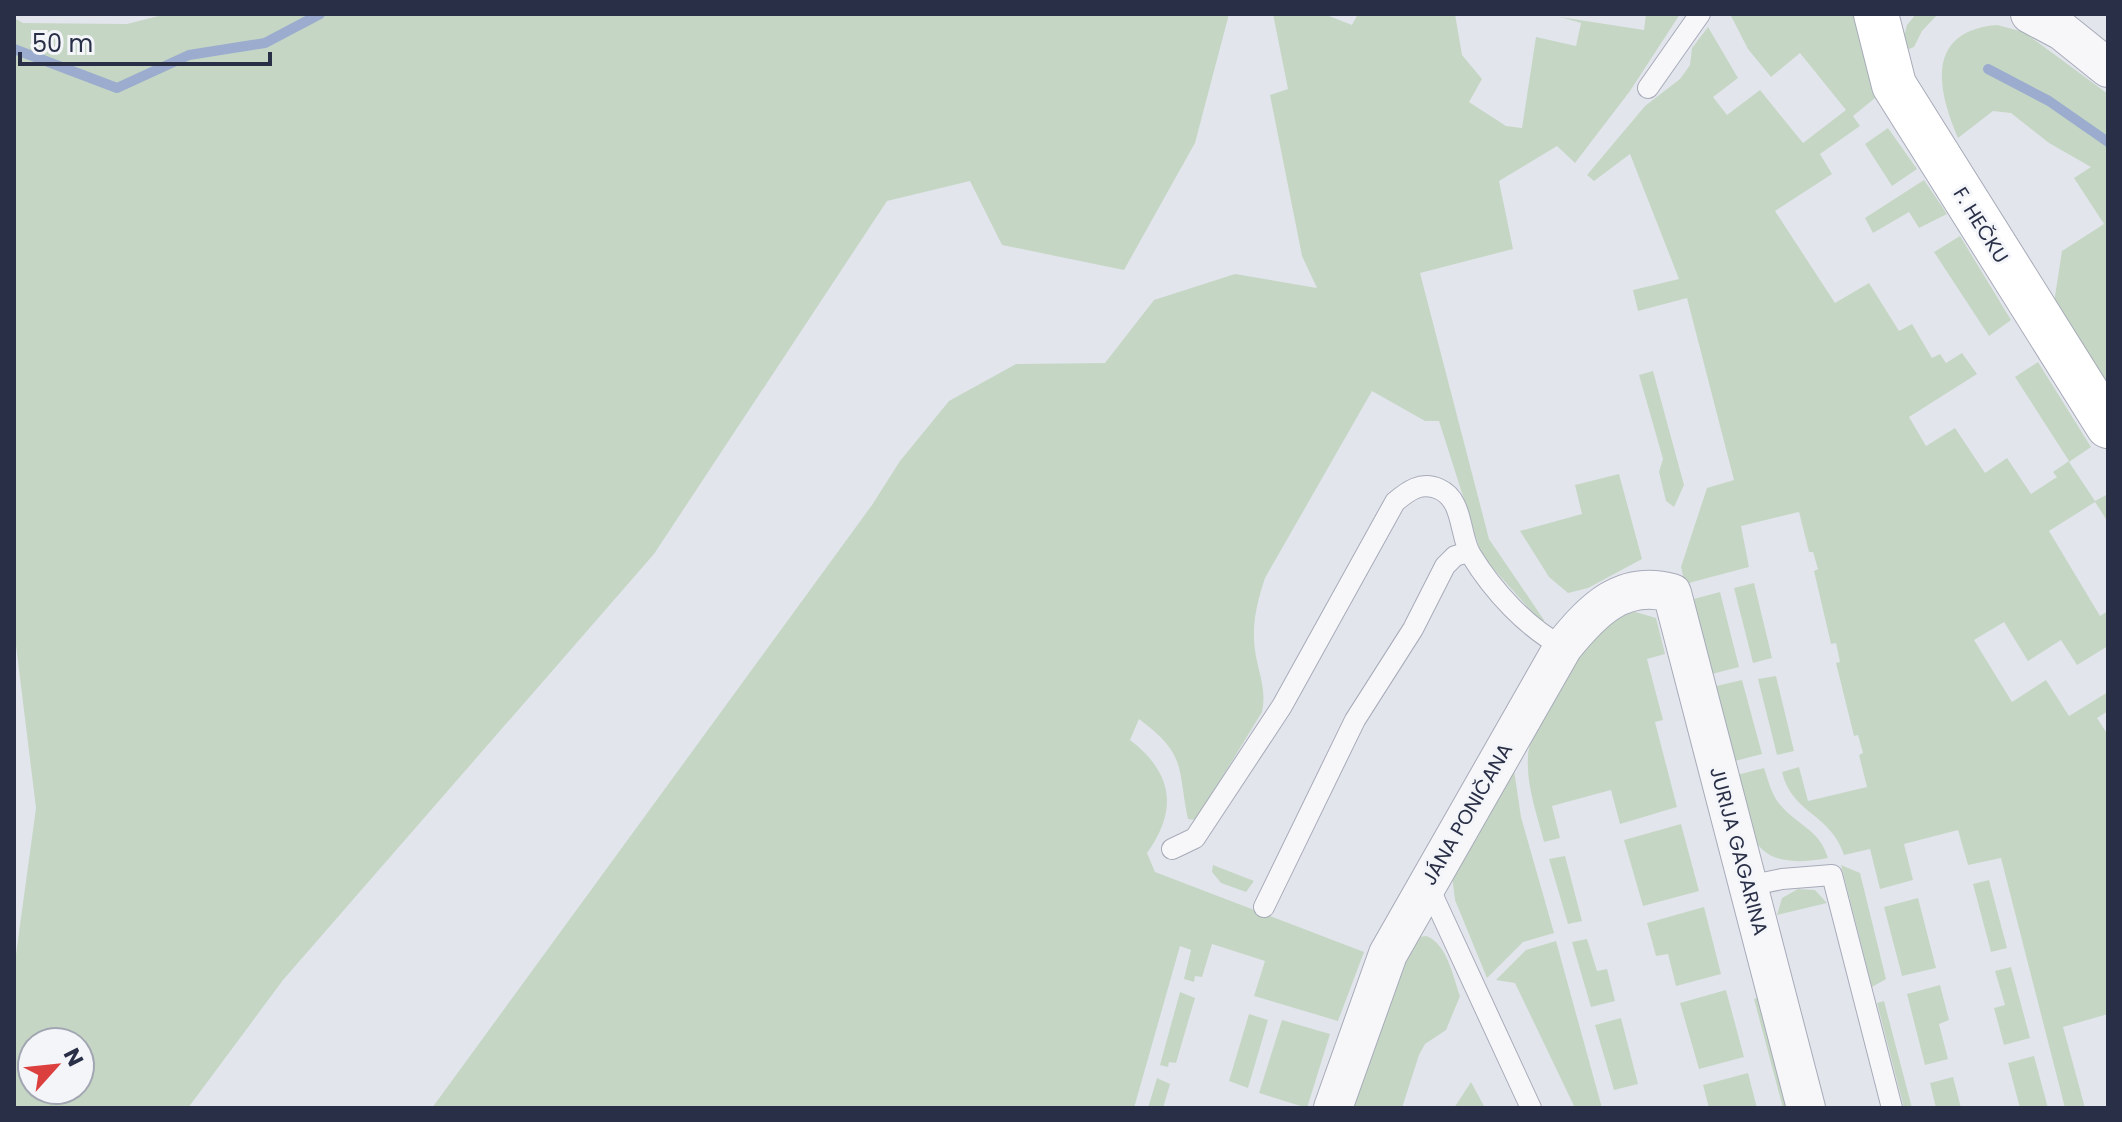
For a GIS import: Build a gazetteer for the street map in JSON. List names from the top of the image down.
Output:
{
  "streets": {
    "street": ["F. HEČKU", "JÁNA PONIČANA", "JURIJA GAGARINA"]
  },
  "crossings": [
    ["JÁNA PONIČANA", "JURIJA GAGARINA"]
  ],
  "scale_bar": "50 m",
  "north": "top right"
}
